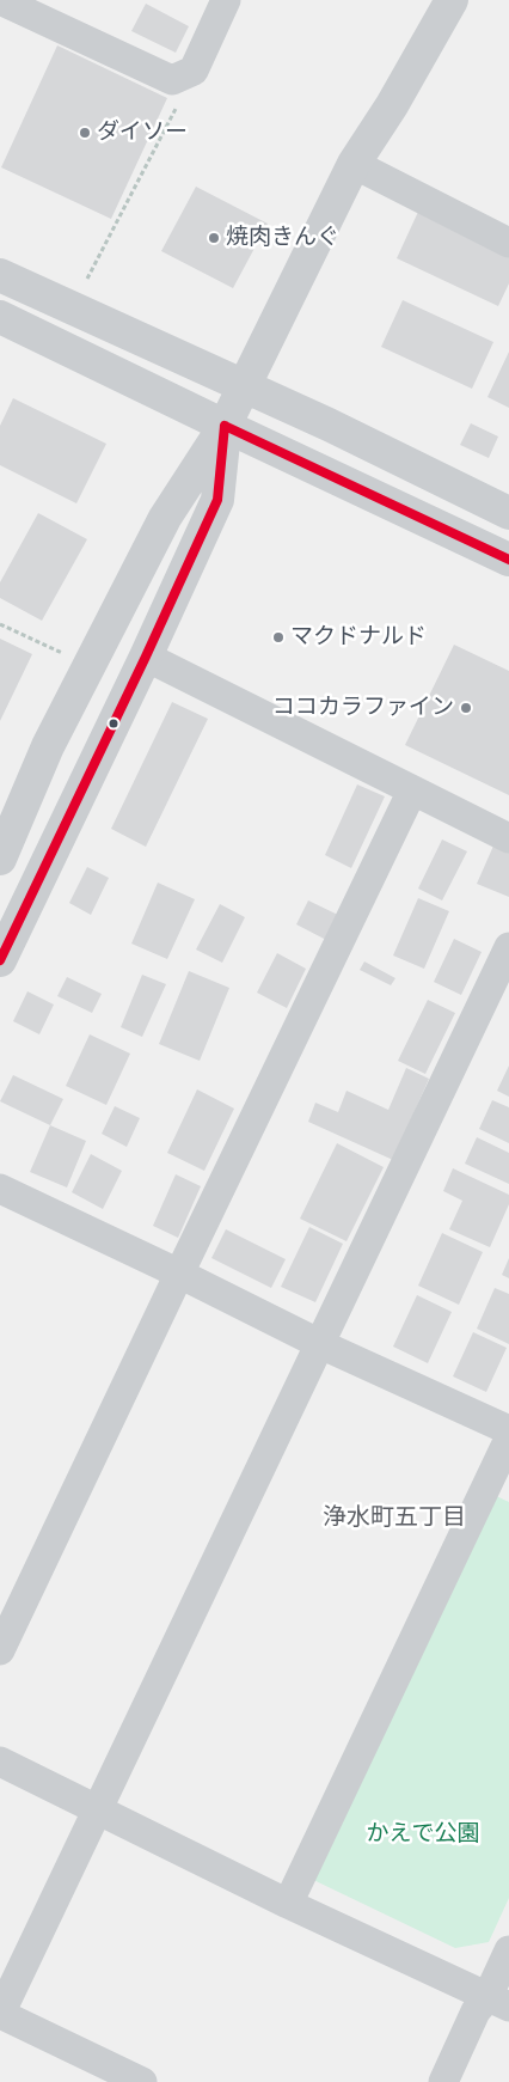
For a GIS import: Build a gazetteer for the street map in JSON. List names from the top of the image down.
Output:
{
  "districts": ["浄水町五丁目"],
  "parks": ["かえで公園"],
  "places": [
    "ダイソー",
    "焼肉きんぐ",
    "マクドナルド",
    "ココカラファイン"
  ]
}
